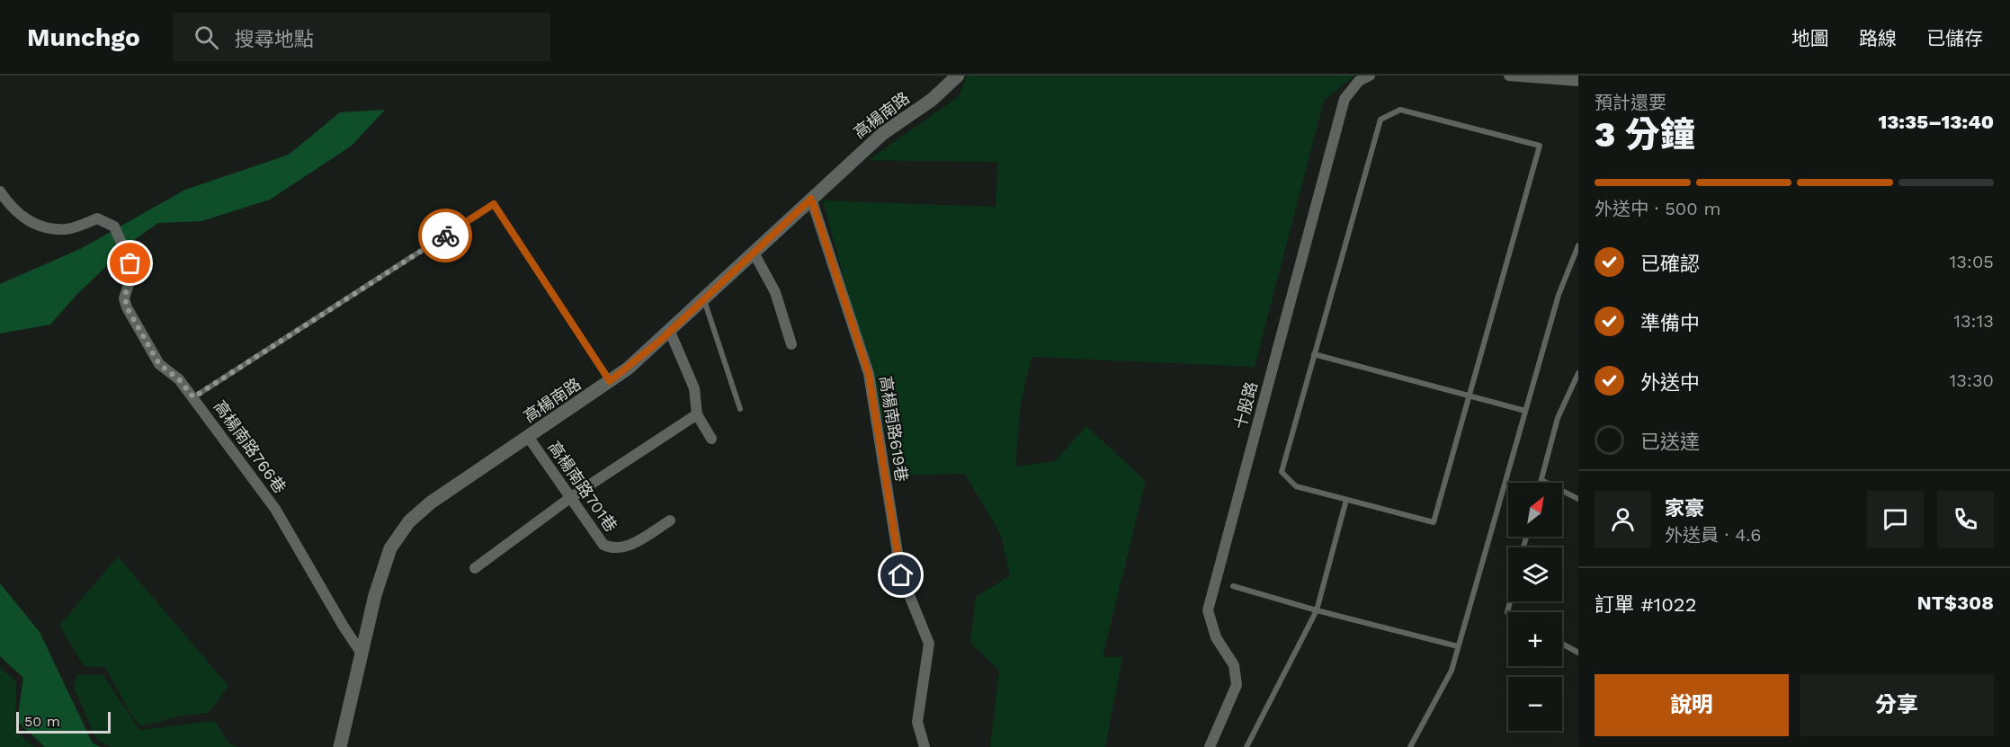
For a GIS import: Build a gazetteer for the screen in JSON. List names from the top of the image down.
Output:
{
  "streets": {
    "street": [
      "高楊南路",
      "十股路",
      "高楊南路619巷",
      "高楊南路766巷",
      "高楊南路701巷"
    ]
  },
  "crossings": [
    ["高楊南路", "高楊南路619巷"],
    ["高楊南路", "高楊南路766巷"],
    ["高楊南路", "高楊南路701巷"]
  ],
  "scale_bar": "50 m",
  "north": "top right",
  "page": {
    "header": "Munchgo",
    "search": "搜尋地點",
    "nav": ["地圖", "路線", "已儲存"],
    "heading": ["3 分鐘", "預計還要", "13:35–13:40"],
    "panel": [
      "家豪",
      "外送員 · 4.6",
      "訂單 #1022",
      "NT$308"
    ],
    "bar": "外送中 · 500 m",
    "list": [
      ["已確認", "13:05"],
      ["準備中", "13:13"],
      ["外送中", "13:30"],
      "已送達"
    ],
    "map_buttons": ["+", "−"],
    "buttons": ["說明", "分享"],
    "scale": "50 m"
  }
}
